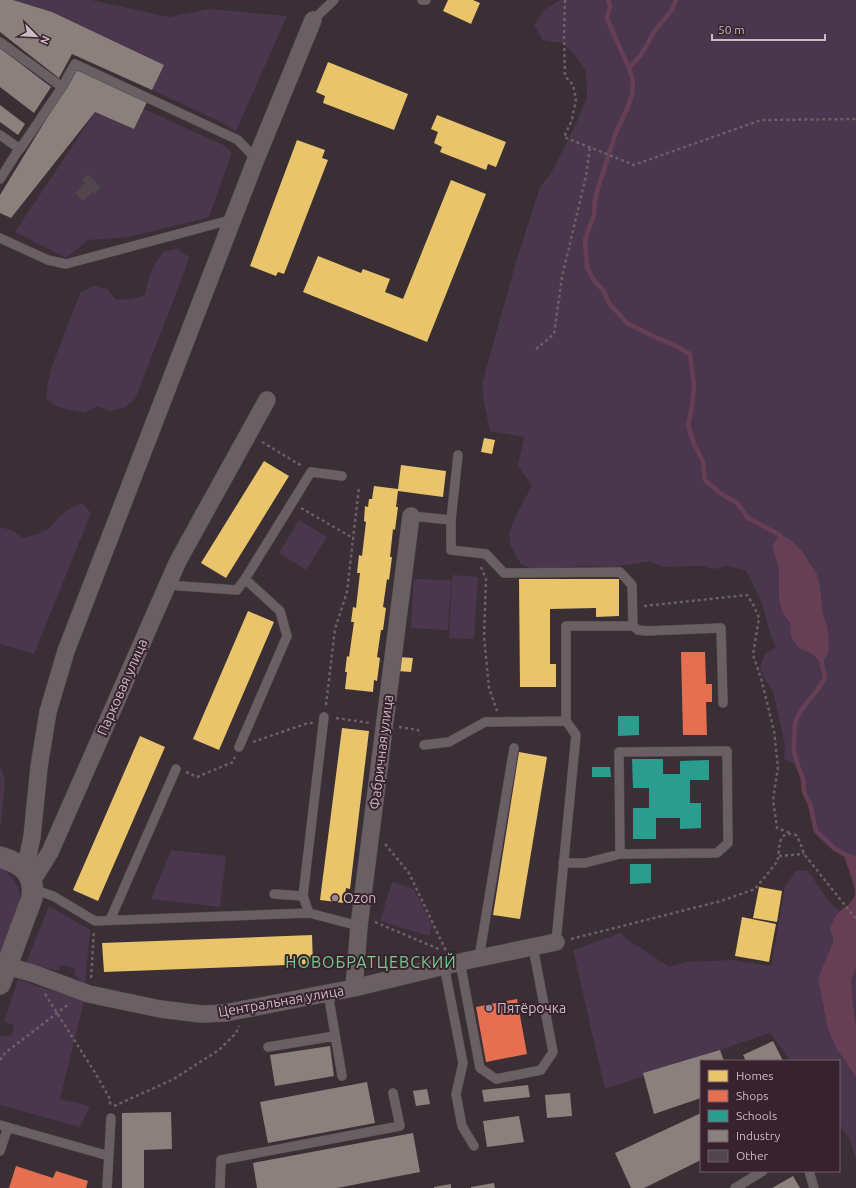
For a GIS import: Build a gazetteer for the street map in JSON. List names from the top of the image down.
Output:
{
  "streets": {
    "street": ["Парковая улица", "Фабричная улица", "Центральная улица"]
  },
  "crossings": [
    ["Парковая улица", "Центральная улица"],
    ["Фабричная улица", "Центральная улица"]
  ],
  "districts": ["НОВОБРАТЦЕВСКИЙ"],
  "places": ["Ozon", "Пятёрочка"],
  "legend": [
    "Homes",
    "Shops",
    "Schools",
    "Industry",
    "Other"
  ],
  "scale_bar": "50 m",
  "north": "bottom right"
}
